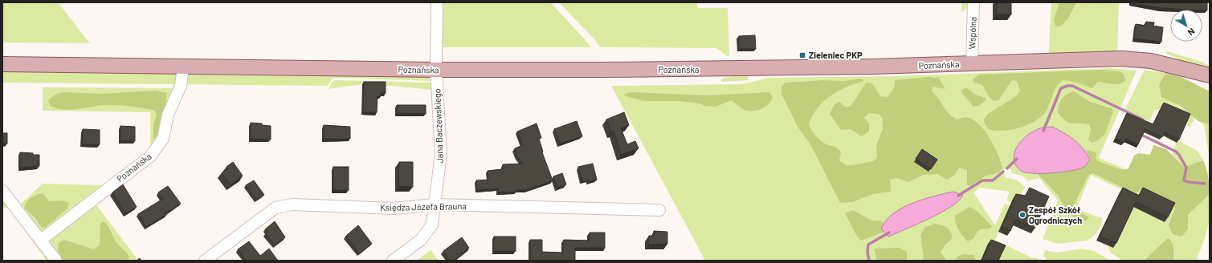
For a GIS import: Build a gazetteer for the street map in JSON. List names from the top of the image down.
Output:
{
  "streets": {
    "main road": ["Poznańska"],
    "street": ["Wspólna", "Jana Baczewskiego", "Księdza Józefa Brauna"]
  },
  "crossings": [
    ["Wspólna", "Poznańska"],
    ["Poznańska", "Jana Baczewskiego"],
    ["Jana Baczewskiego", "Księdza Józefa Brauna"]
  ],
  "places": {
    "transit": ["Zieleniec PKP"],
    "other": ["Zespół Szkół Ogrodniczych"]
  },
  "north": "bottom right"
}
